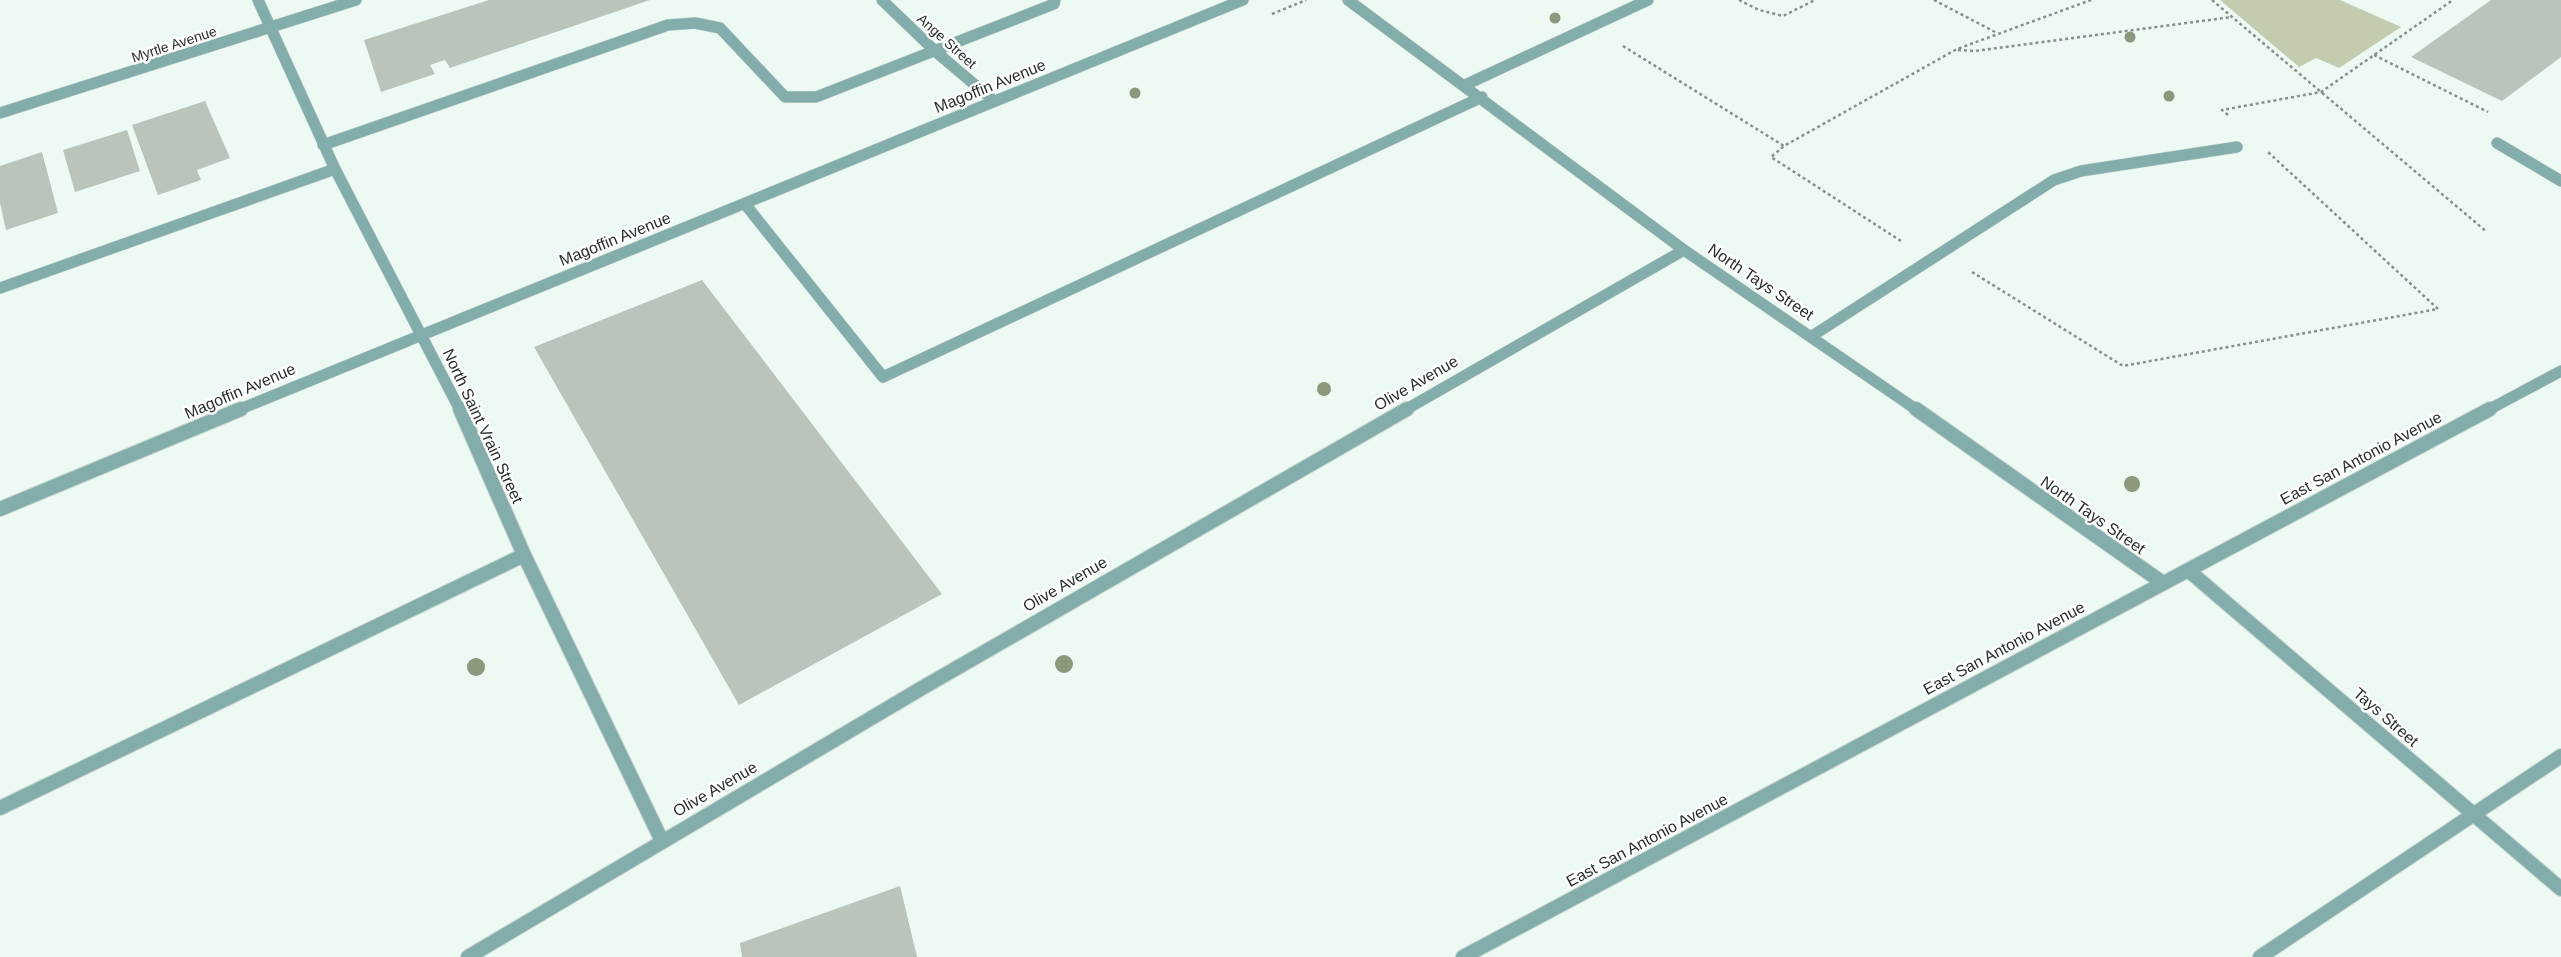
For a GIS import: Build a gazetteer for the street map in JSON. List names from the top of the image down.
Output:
{
  "streets": {
    "street": [
      "Ange Street",
      "Myrtle Avenue",
      "Magoffin Avenue",
      "North Tays Street",
      "Olive Avenue",
      "North Saint Vrain Street",
      "East San Antonio Avenue",
      "Tays Street"
    ]
  },
  "crossings": [
    ["Ange Street", "Magoffin Avenue"],
    ["Myrtle Avenue", "North Saint Vrain Street"],
    ["Magoffin Avenue", "North Saint Vrain Street"],
    ["North Tays Street", "Olive Avenue"],
    ["North Tays Street", "East San Antonio Avenue"],
    ["Olive Avenue", "North Saint Vrain Street"],
    ["East San Antonio Avenue", "Tays Street"]
  ]
}
